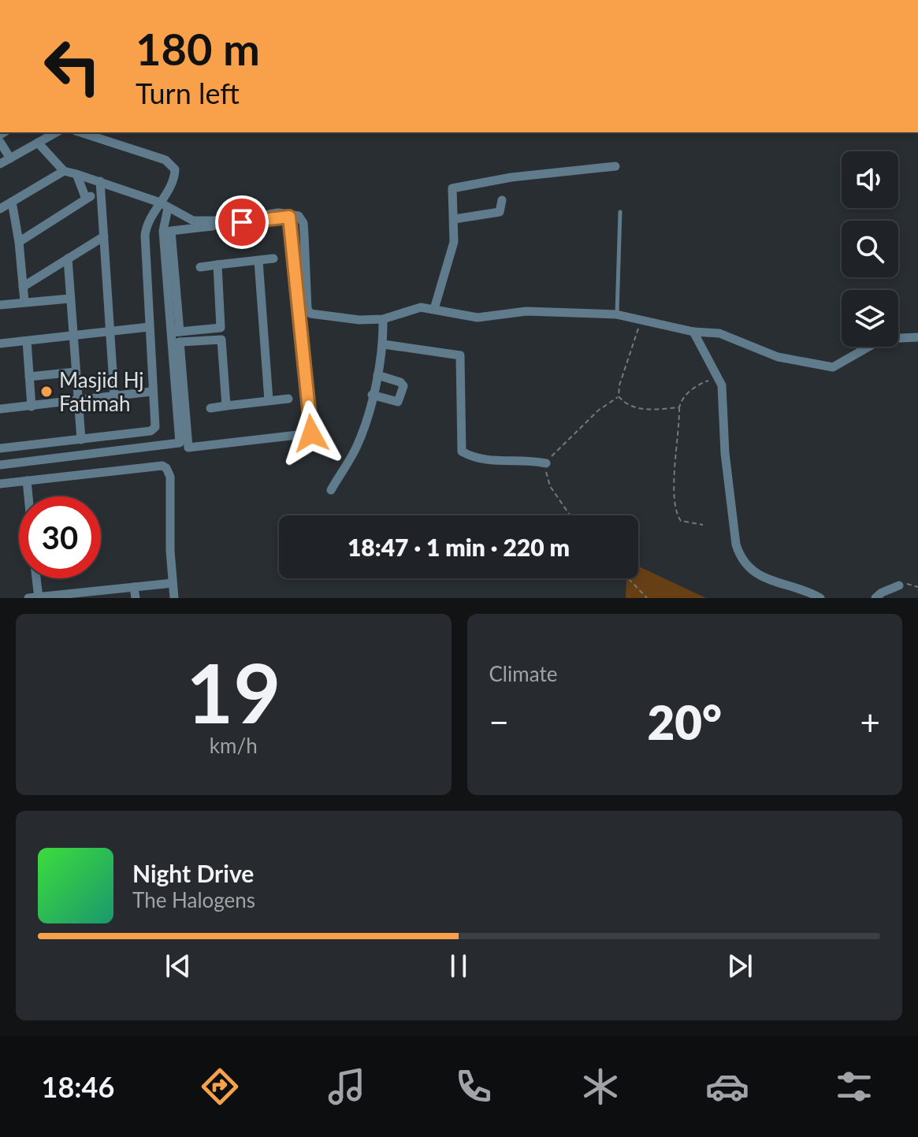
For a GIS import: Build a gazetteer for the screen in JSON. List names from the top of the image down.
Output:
{
  "places": ["Masjid Hj Fatimah"],
  "page": {
    "turn": ["180 m", "Turn left"],
    "limit": "30",
    "trip": "18:47 · 1 min · 220 m",
    "tile": [
      ["19", "km/h"],
      "Climate"
    ],
    "heat": ["−", "20°", "+"],
    "song": ["Night Drive", "The Halogens"],
    "tabs": "18:46"
  }
}
